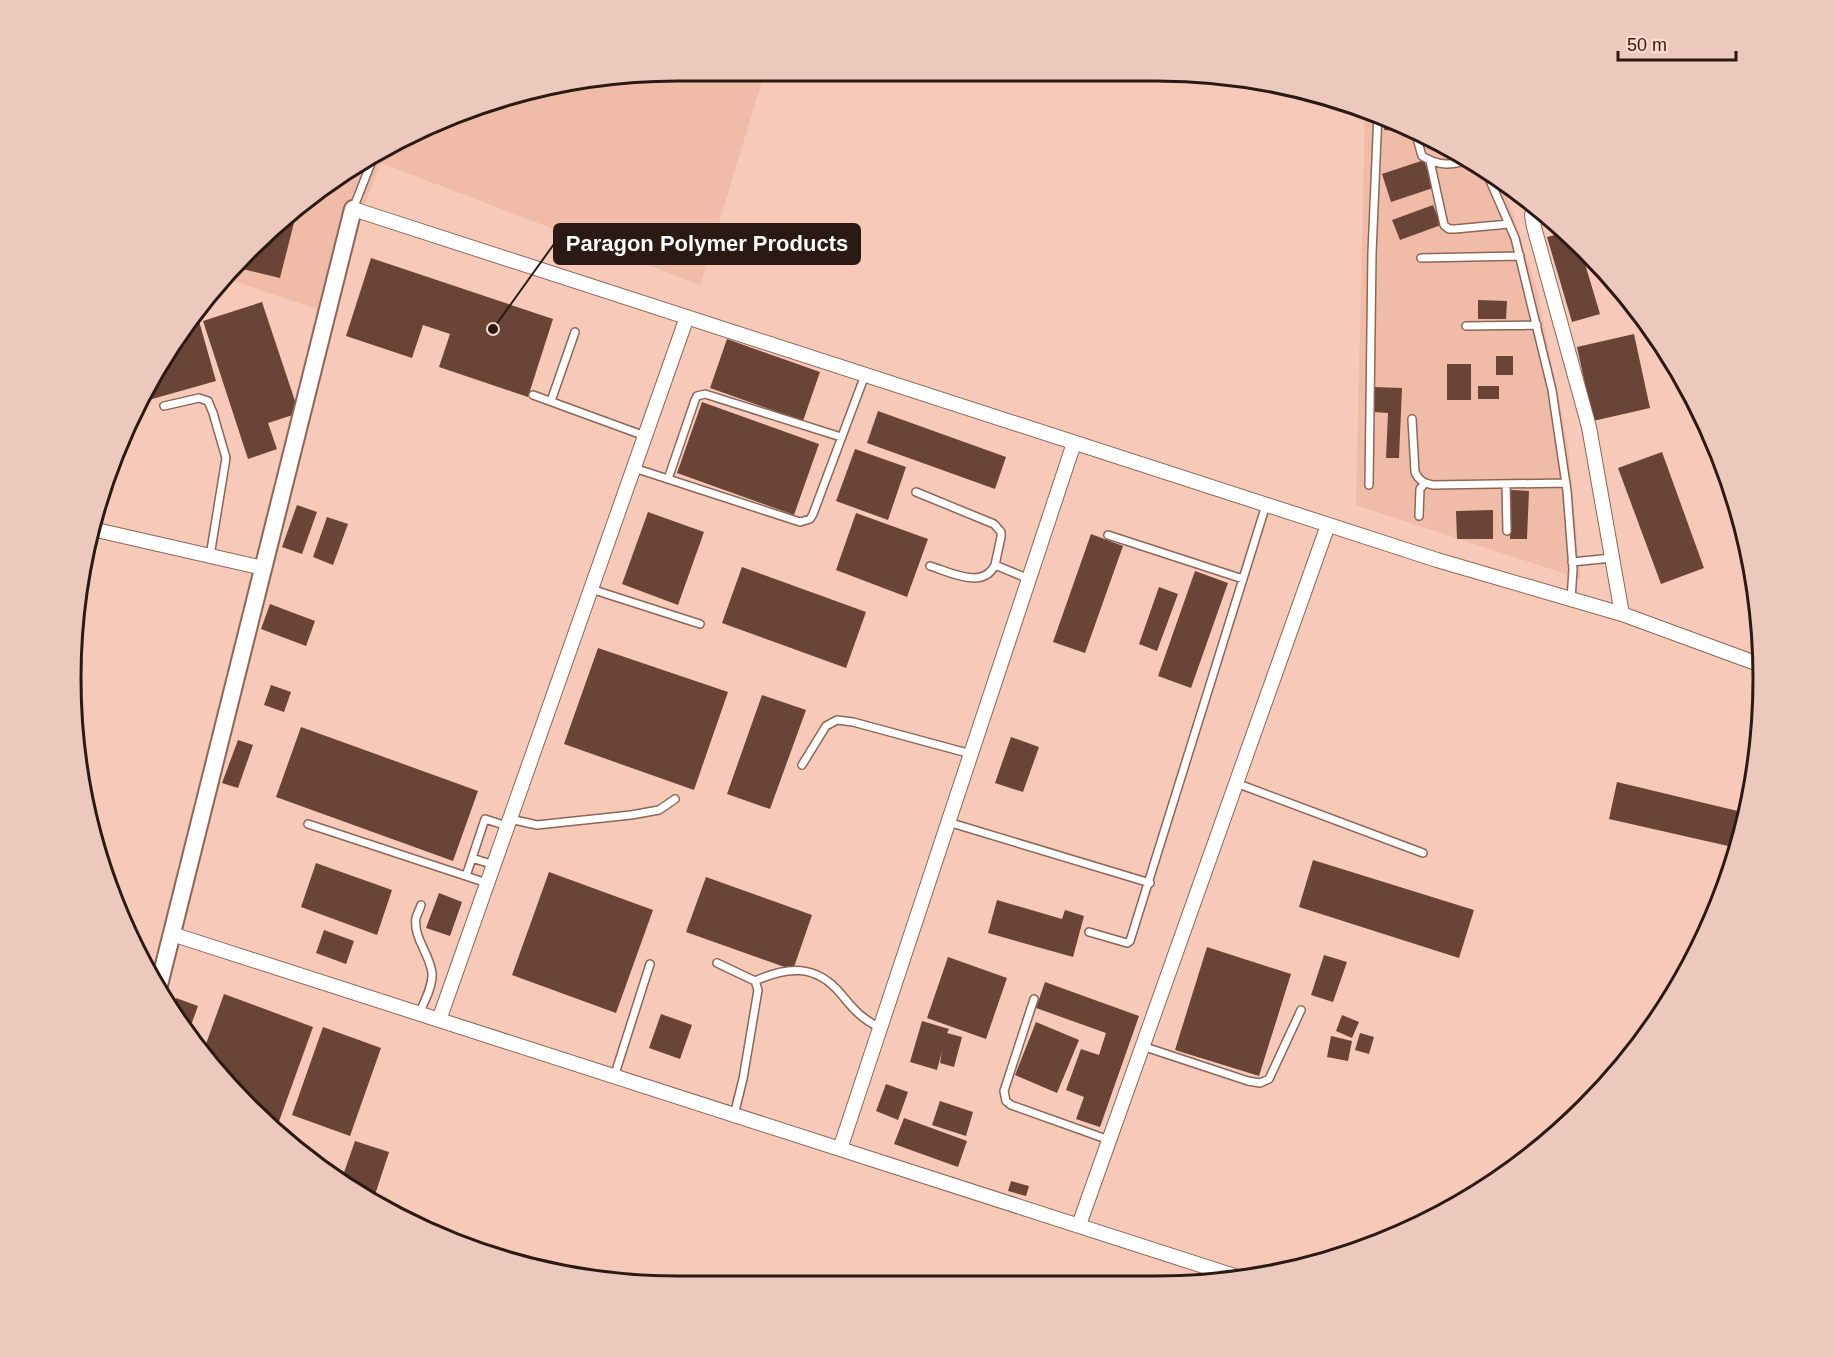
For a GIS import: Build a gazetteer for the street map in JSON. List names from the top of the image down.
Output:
{
  "places": ["Paragon Polymer Products"],
  "scale_bar": "50 m"
}
